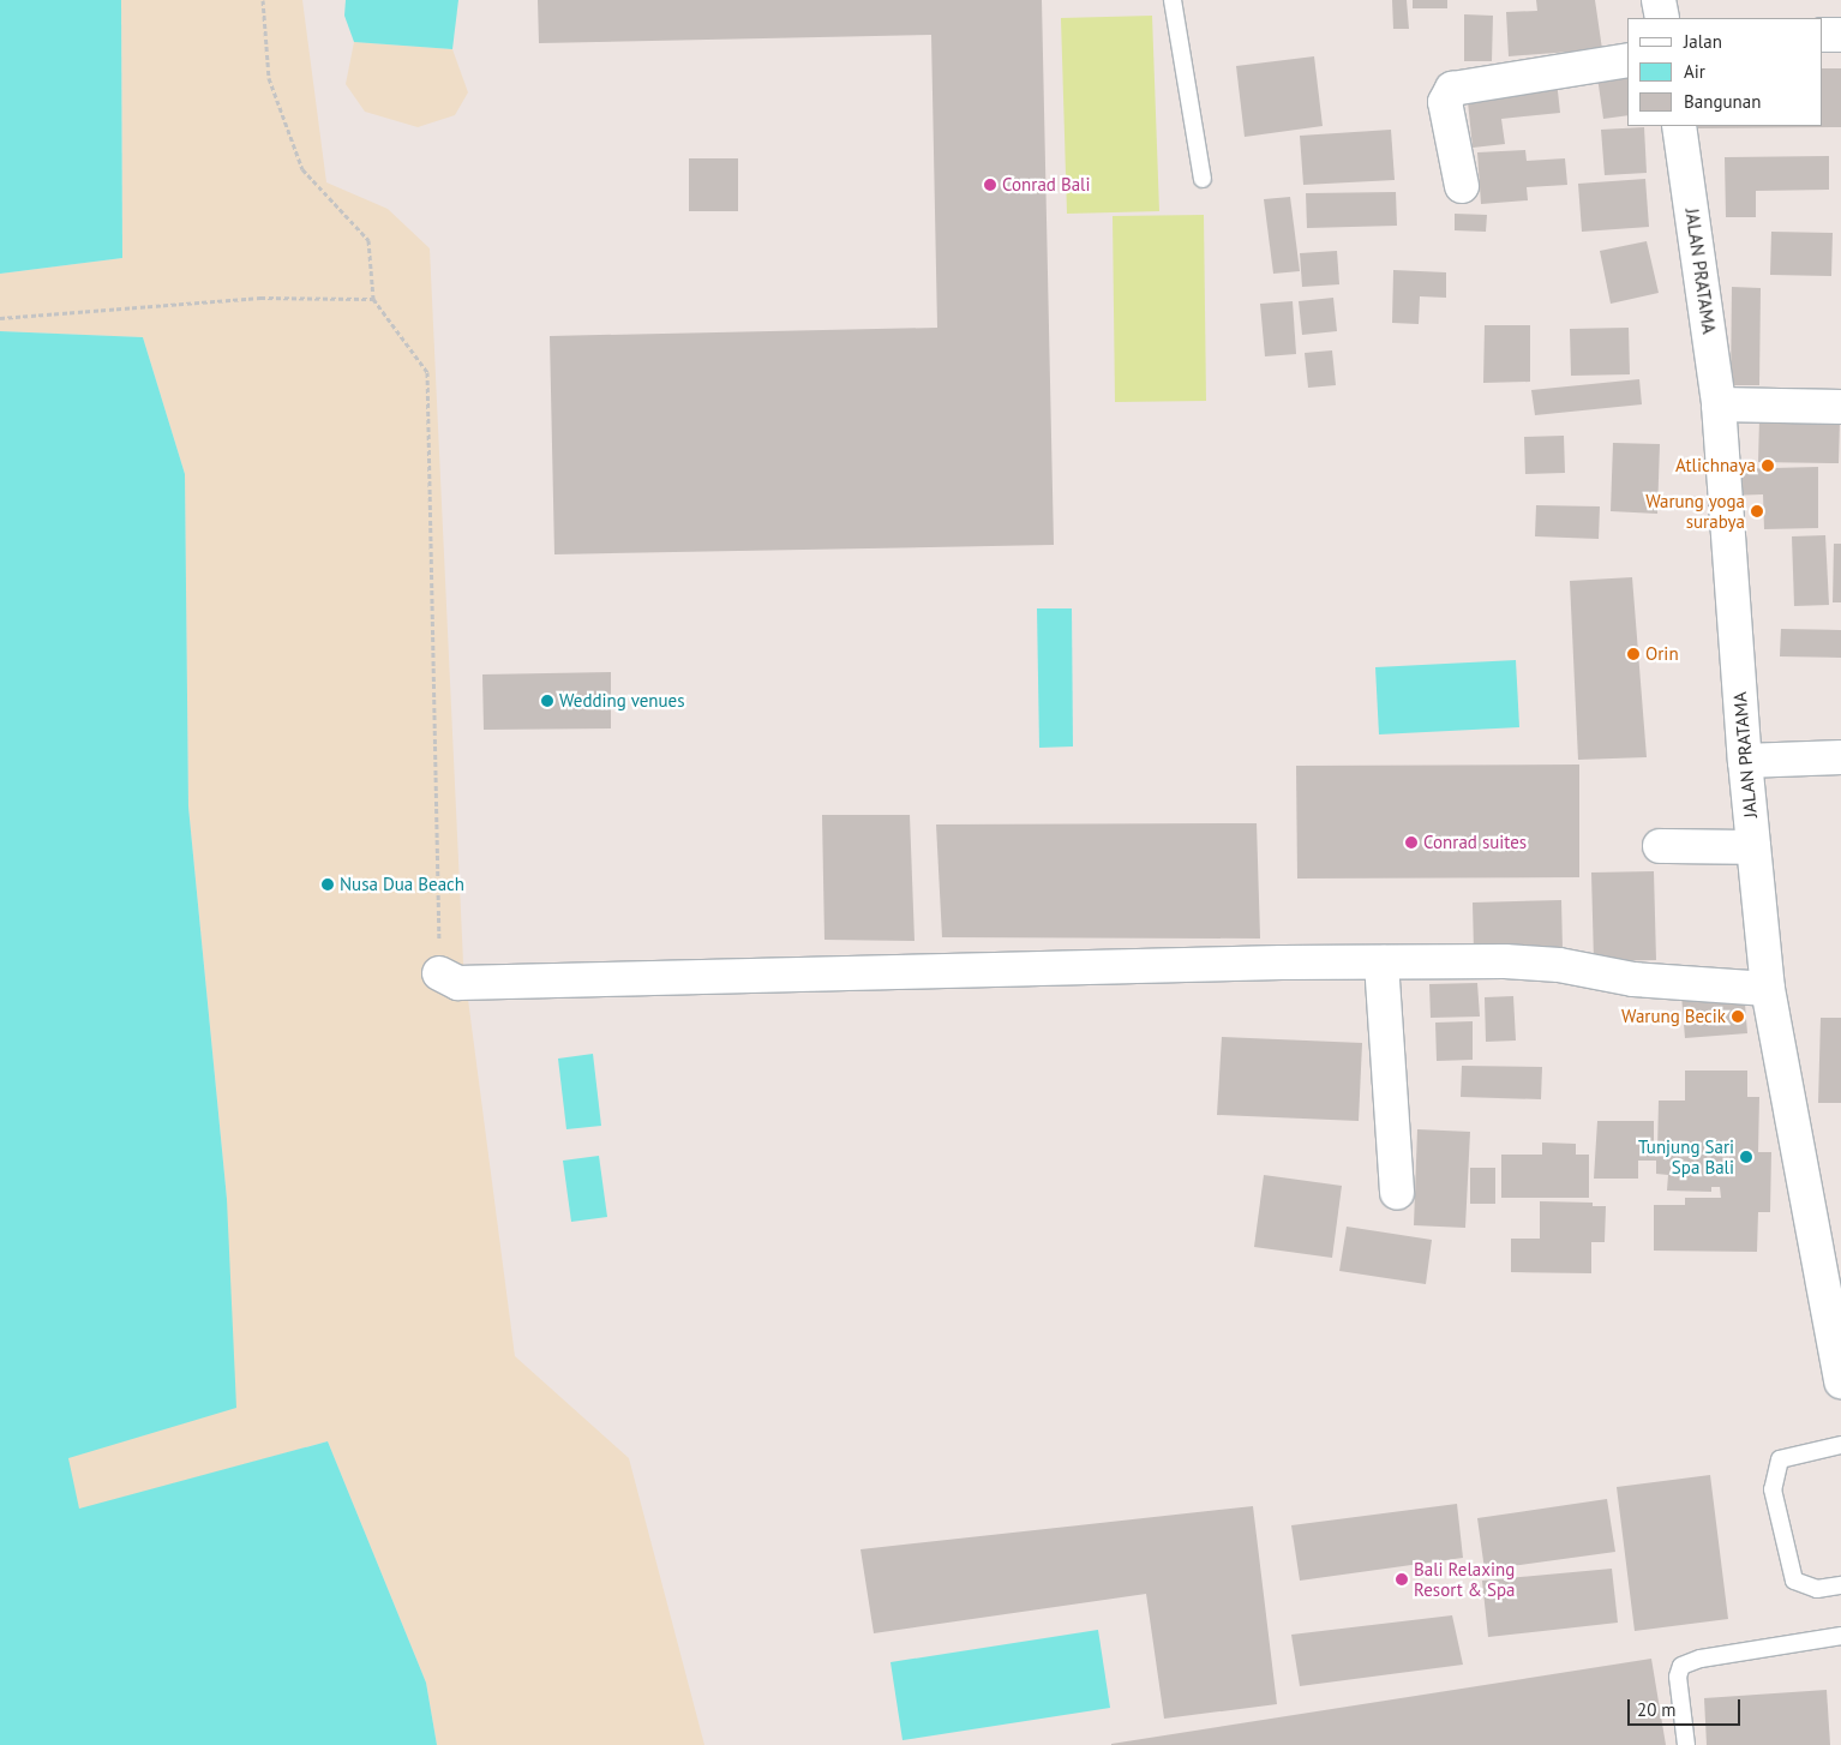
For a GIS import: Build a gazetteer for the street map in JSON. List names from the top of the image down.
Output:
{
  "streets": {
    "street": ["JALAN PRATAMA"]
  },
  "places": [
    "Conrad Bali",
    "Atlichnaya",
    "Warung yoga surabya",
    "Orin",
    "Wedding venues",
    "Conrad suites",
    "Nusa Dua Beach",
    "Warung Becik",
    "Tunjung Sari Spa Bali",
    "Bali Relaxing Resort & Spa"
  ],
  "legend": ["Jalan", "Air", "Bangunan"],
  "scale_bar": "20 m"
}
